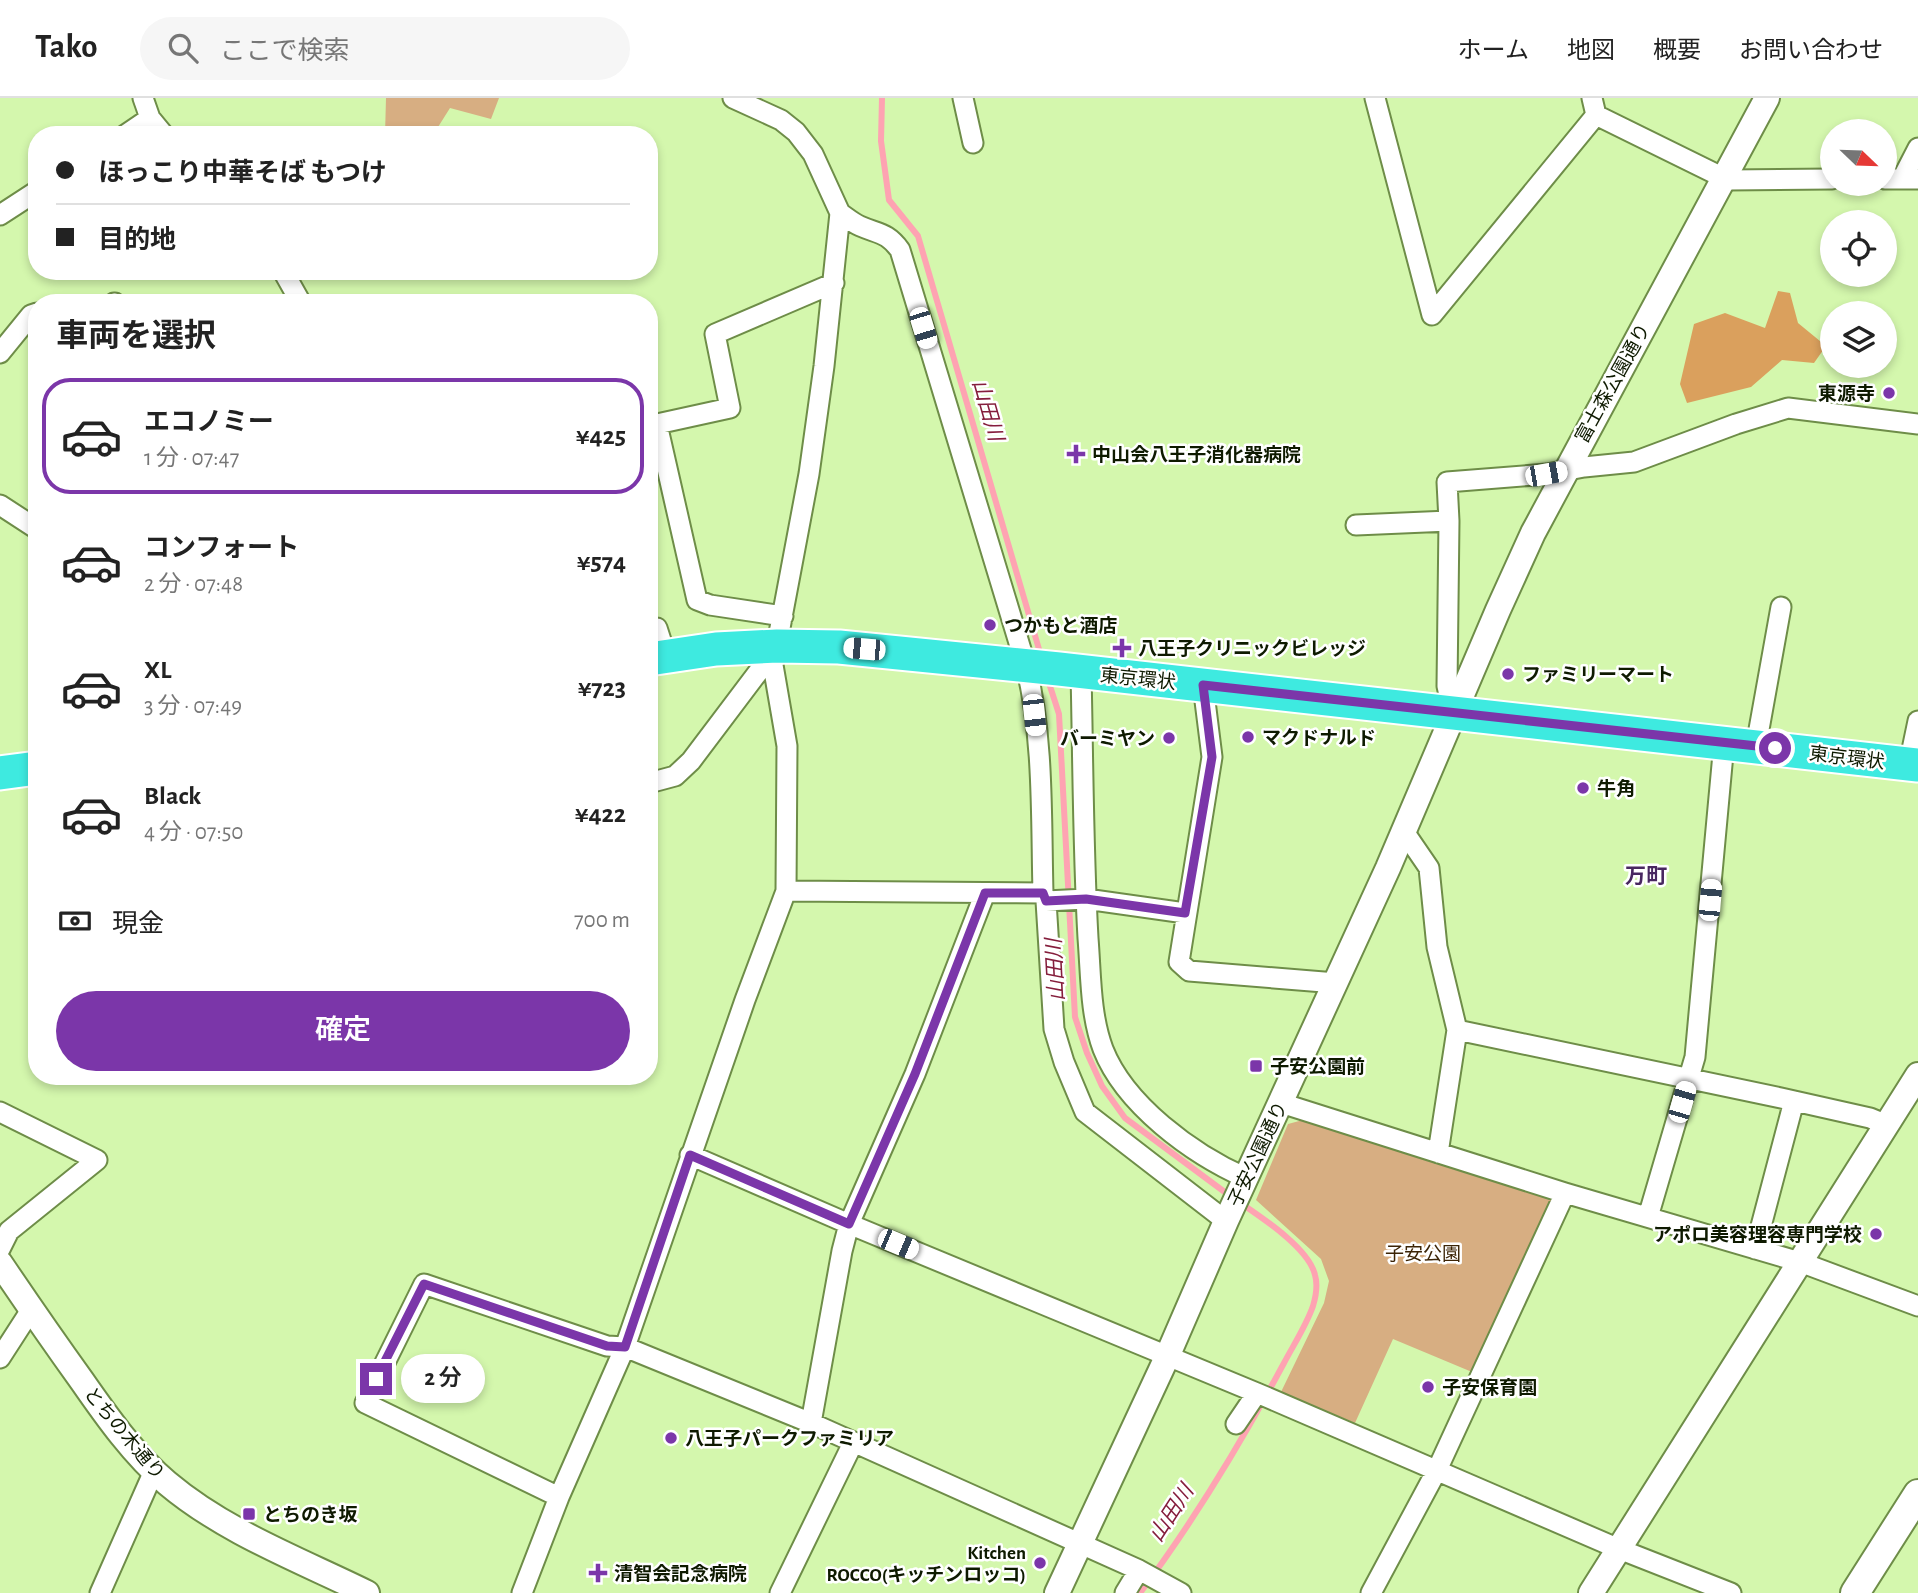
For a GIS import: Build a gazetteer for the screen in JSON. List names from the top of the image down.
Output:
{
  "streets": {
    "highway": ["東京環状"],
    "street": ["富士森公園通り", "子安公園通り", "とちの木通り"]
  },
  "crossings": [
    ["富士森公園通り", "東京環状"],
    ["富士森公園通り", "子安公園通り"],
    ["東京環状", "子安公園通り"]
  ],
  "districts": ["万町"],
  "water": ["山田川"],
  "parks": ["子安公園"],
  "places": {
    "other": [
      "東源寺",
      "つかもと酒店",
      "ファミリーマート",
      "マクドナルド",
      "バーミヤン",
      "牛角",
      "アポロ美容理容専門学校",
      "子安保育園",
      "八王子パークファミリア",
      "Kitchen ROCCO(キッチンロッコ)"
    ],
    "health": ["中山会八王子消化器病院", "八王子クリニックビレッジ", "清智会記念病院"],
    "transit": ["子安公園前", "とちのき坂"]
  },
  "north": "bottom right",
  "page": {
    "header": "Tako",
    "search": "ここで検索",
    "nav": [
      "ホーム",
      "地図",
      "概要",
      "お問い合わせ"
    ],
    "banner": ["ほっこり中華そば もつけ", "目的地"],
    "heading": "車両を選択",
    "list": [
      {
        "name": "エコノミー",
        "note": "1 分 · 07:47",
        "value": "¥425"
      },
      {
        "name": "コンフォート",
        "note": "2 分 · 07:48",
        "value": "¥574"
      },
      {
        "name": "XL",
        "note": "3 分 · 07:49",
        "value": "¥723"
      },
      {
        "name": "Black",
        "note": "4 分 · 07:50",
        "value": "¥422"
      }
    ],
    "pay": ["現金", "700 m"],
    "buttons": "確定",
    "bubble": "2 分"
  }
}
